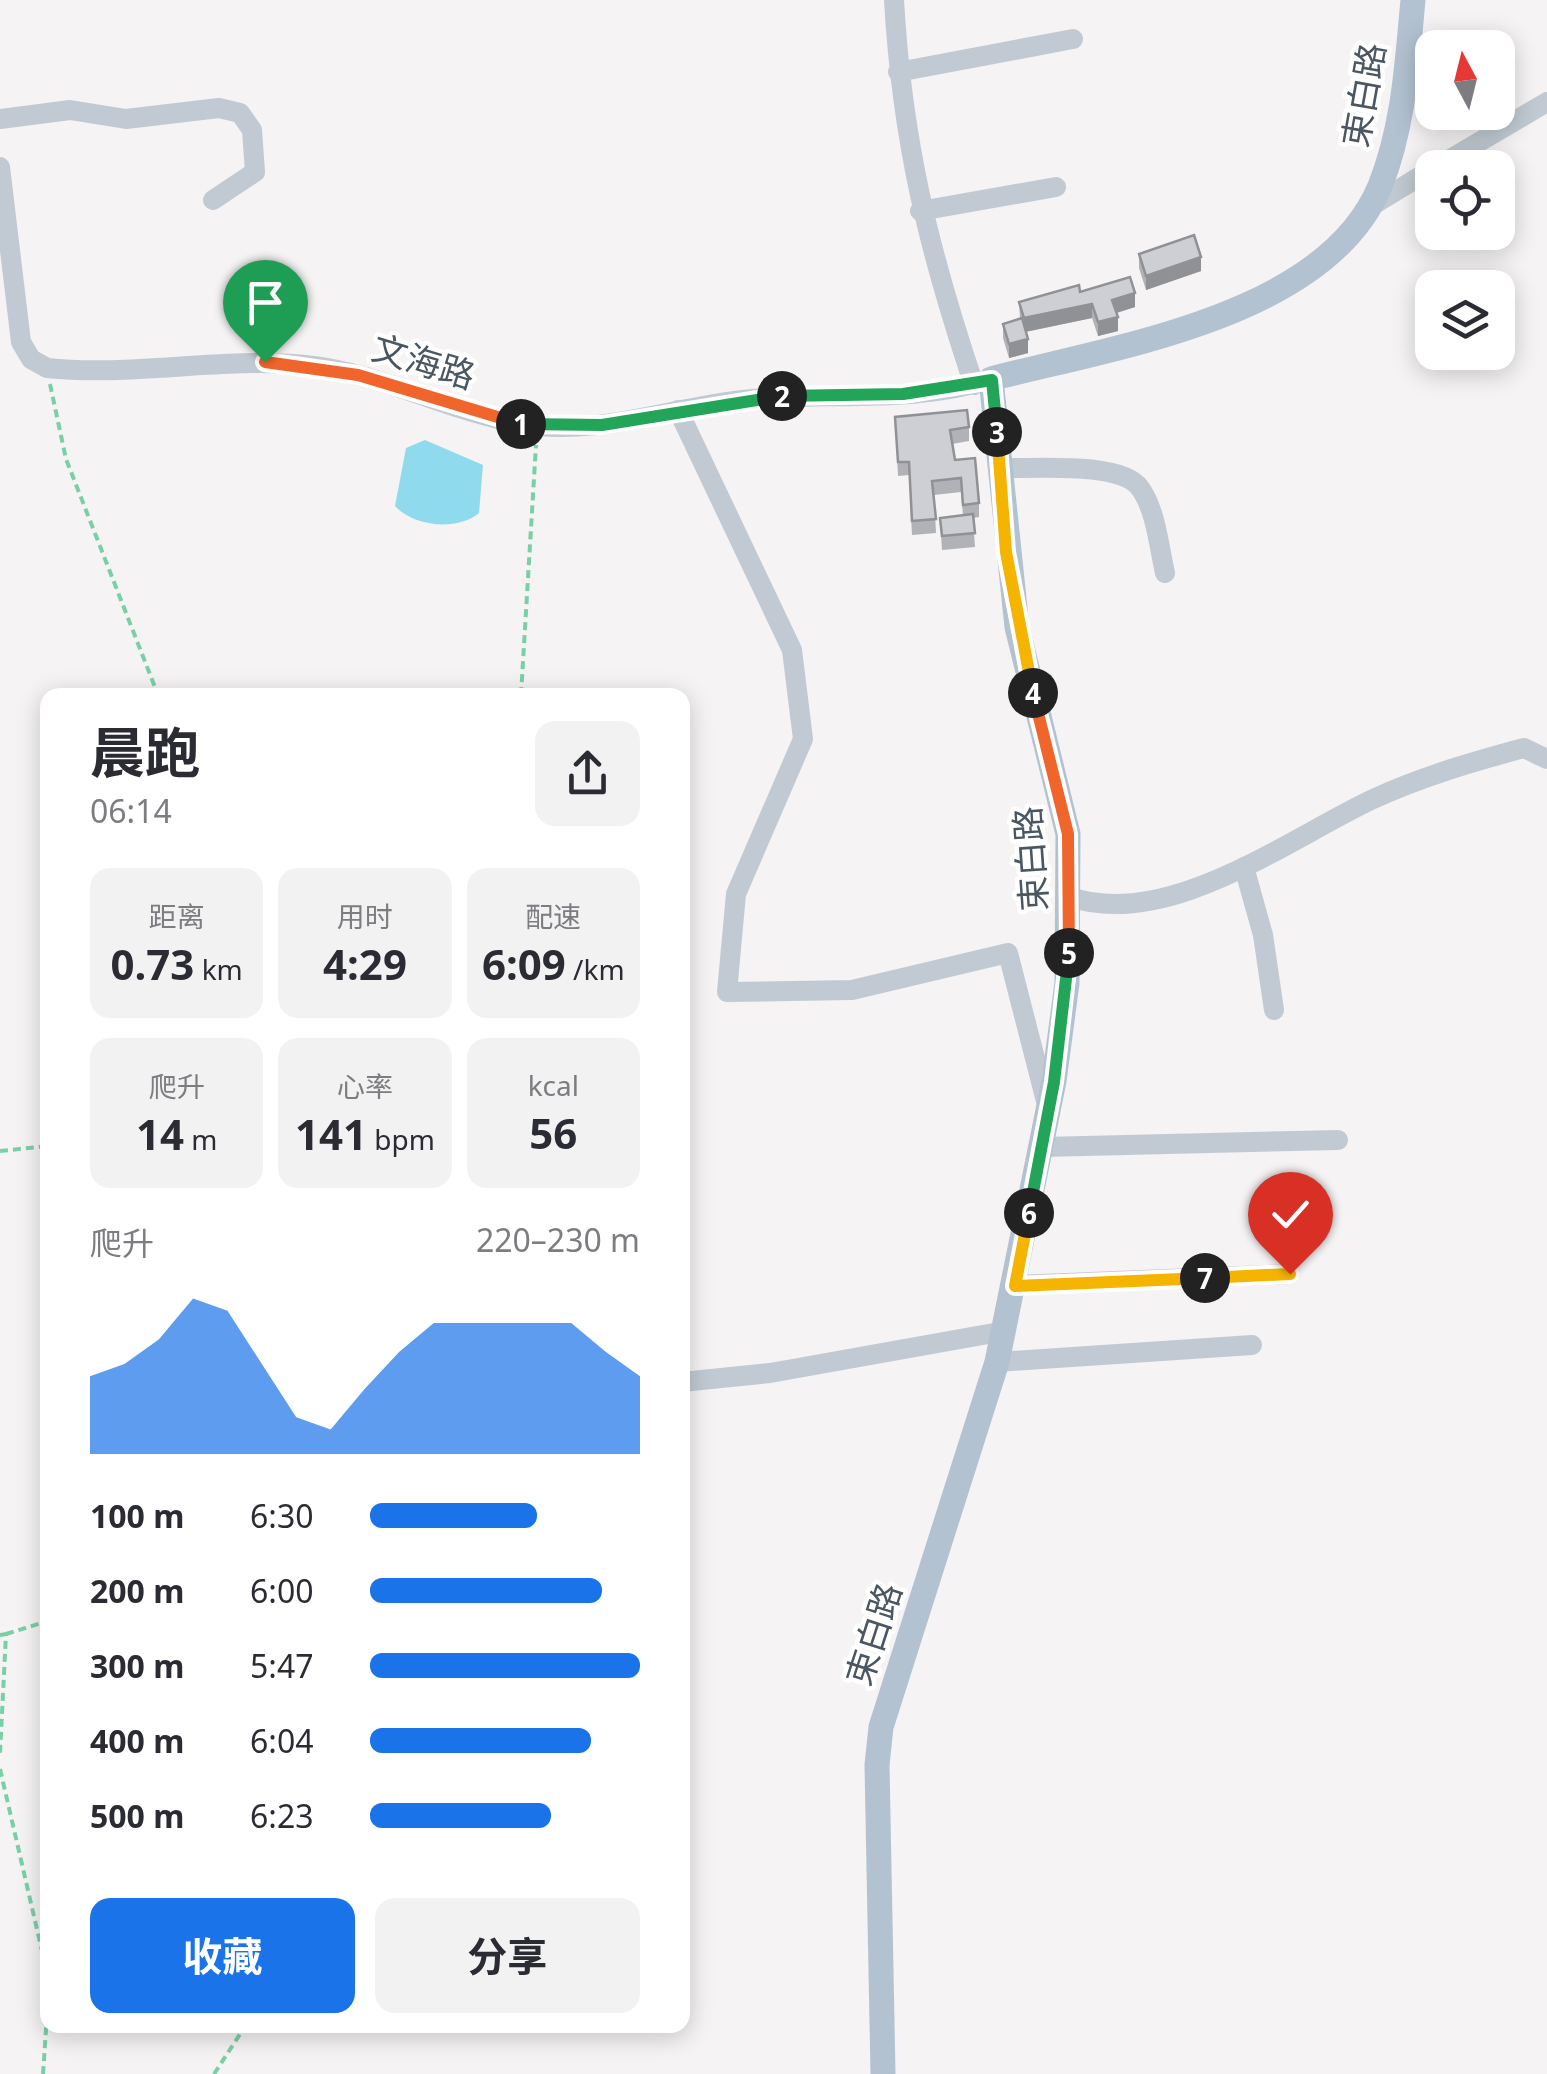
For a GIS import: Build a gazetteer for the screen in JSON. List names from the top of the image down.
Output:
{
  "streets": {
    "main road": ["束白路"],
    "street": ["文海路"]
  },
  "crossings": [
    ["束白路", "文海路"]
  ],
  "north": "top",
  "page": {
    "pins": [
      "2",
      "1",
      "3",
      "4",
      "5",
      "6",
      "7"
    ],
    "heading": ["晨跑", "06:14"],
    "stats": [
      ["距离", "0.73 km"],
      ["用时", "4:29"],
      ["配速", "6:09 /km"],
      ["爬升", "14 m"],
      ["心率", "141 bpm"],
      ["kcal", "56"]
    ],
    "chart": ["爬升", "220–230 m"],
    "list": [
      {
        "name": "100 m",
        "note": "6:30"
      },
      {
        "name": "200 m",
        "note": "6:00"
      },
      {
        "name": "300 m",
        "note": "5:47"
      },
      {
        "name": "400 m",
        "note": "6:04"
      },
      {
        "name": "500 m",
        "note": "6:23"
      }
    ],
    "buttons": ["收藏", "分享"]
  }
}
